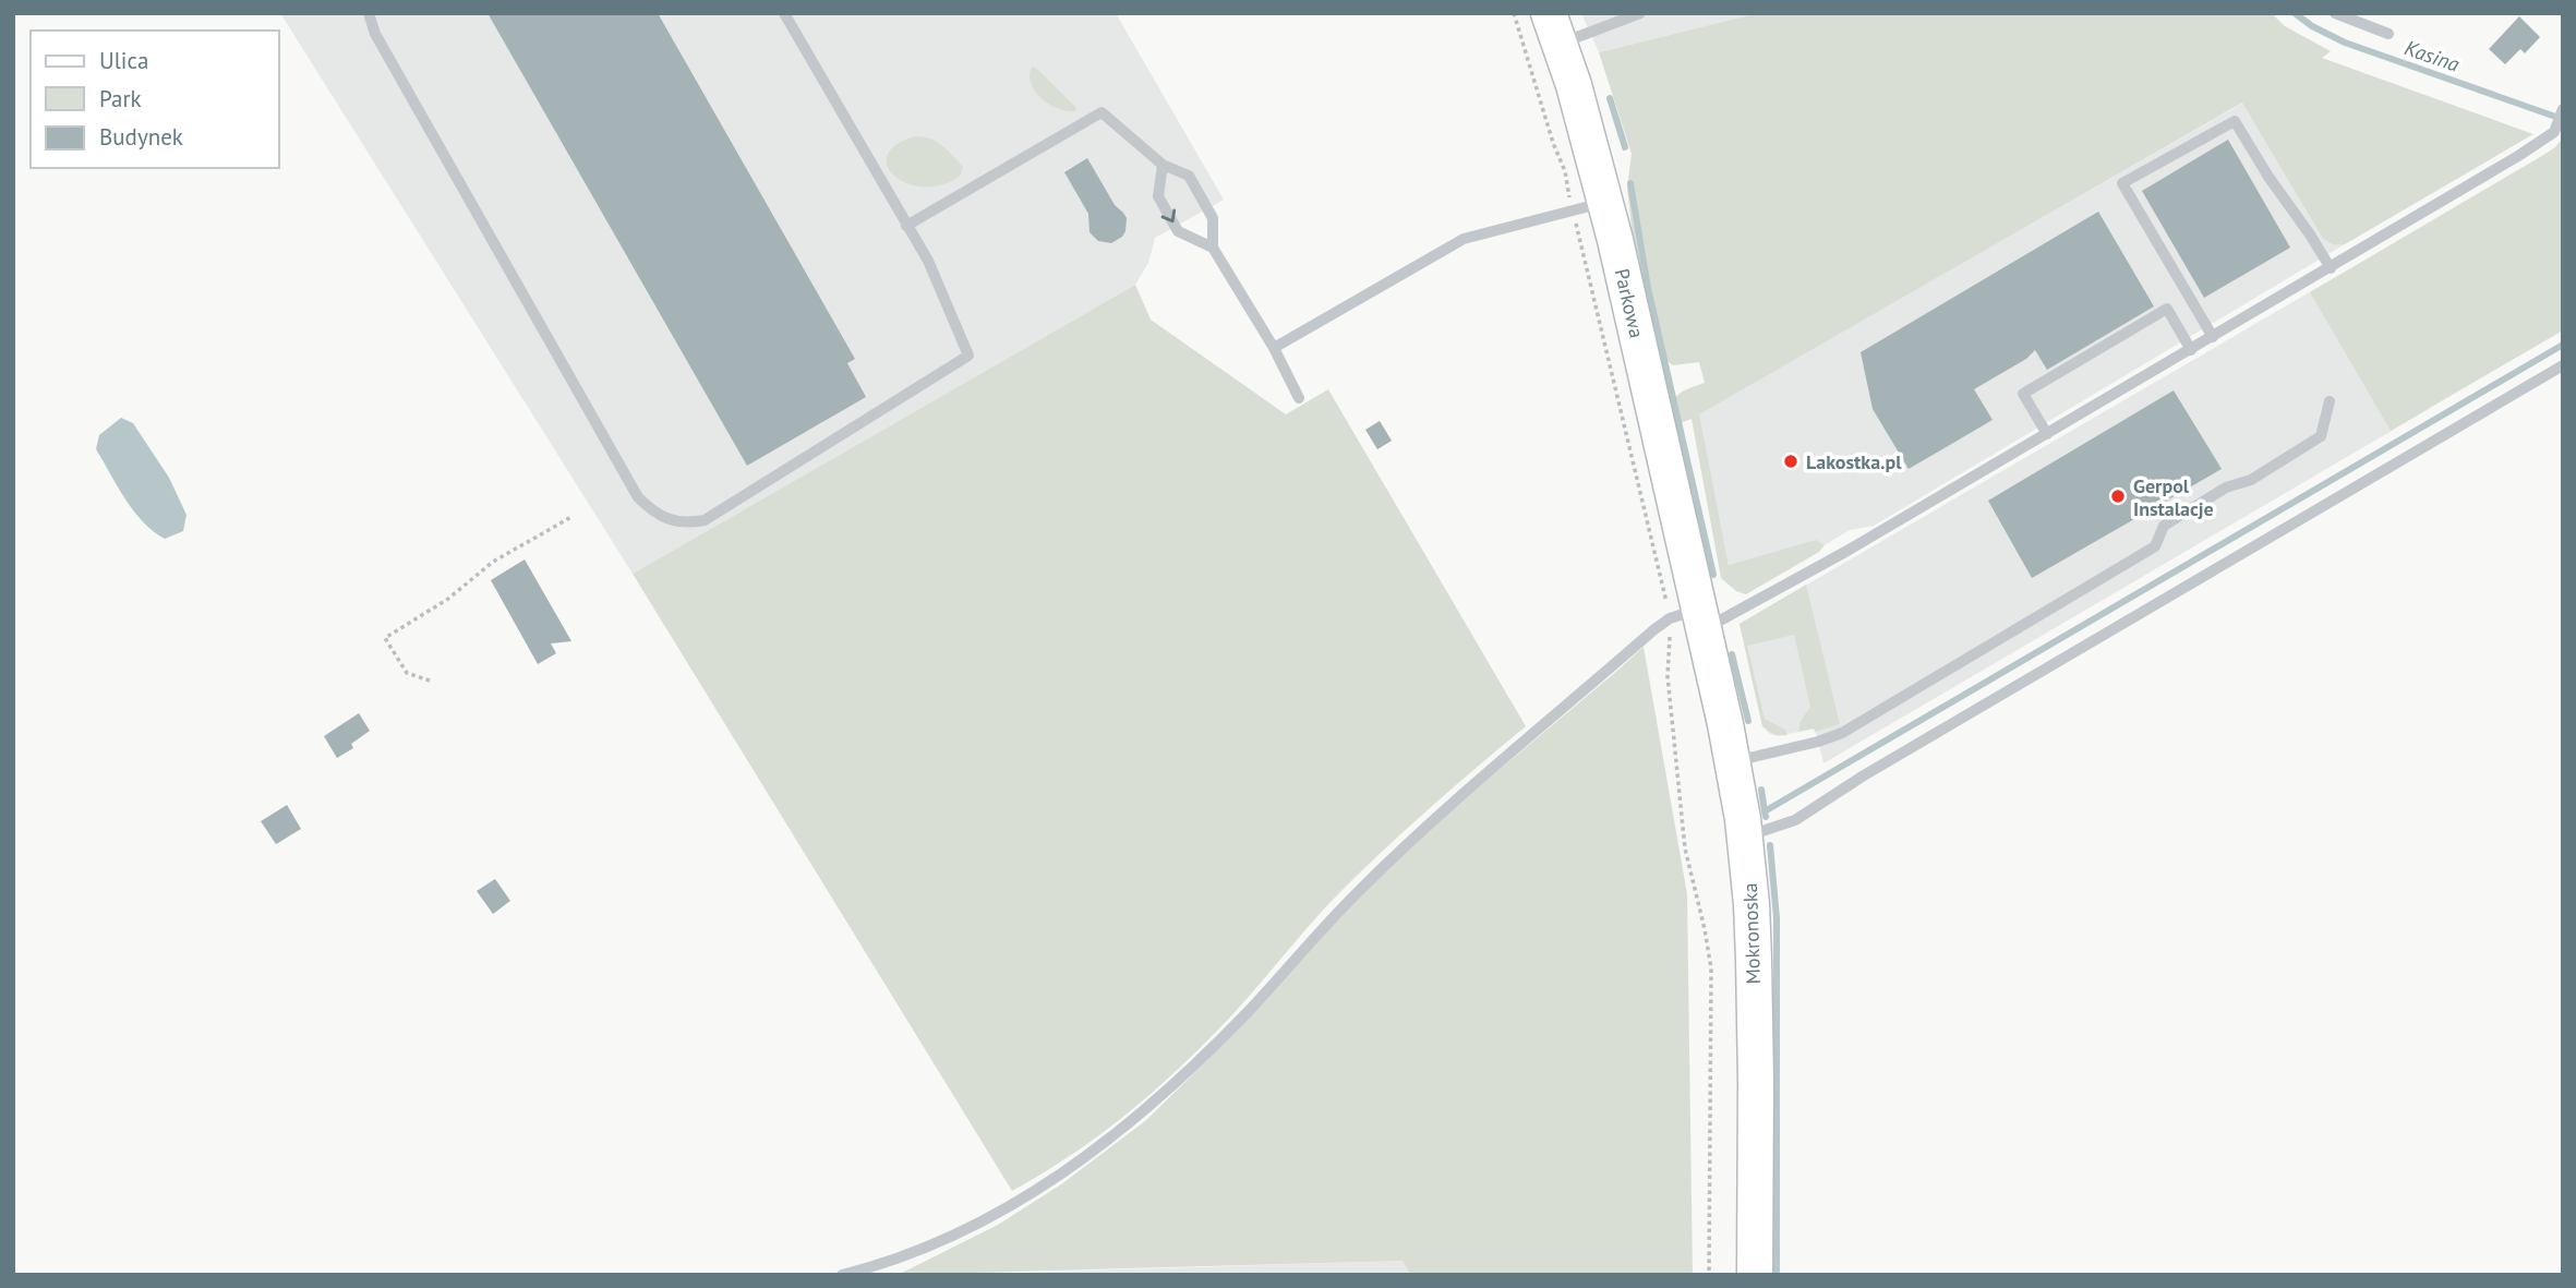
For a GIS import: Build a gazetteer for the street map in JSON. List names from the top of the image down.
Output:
{
  "streets": {
    "main road": ["Parkowa", "Mokronoska"]
  },
  "crossings": [
    ["Parkowa", "Mokronoska"]
  ],
  "water": ["Kasina"],
  "places": ["Lakostka.pl", "Gerpol Instalacje"],
  "legend": ["Ulica", "Park", "Budynek"]
}
